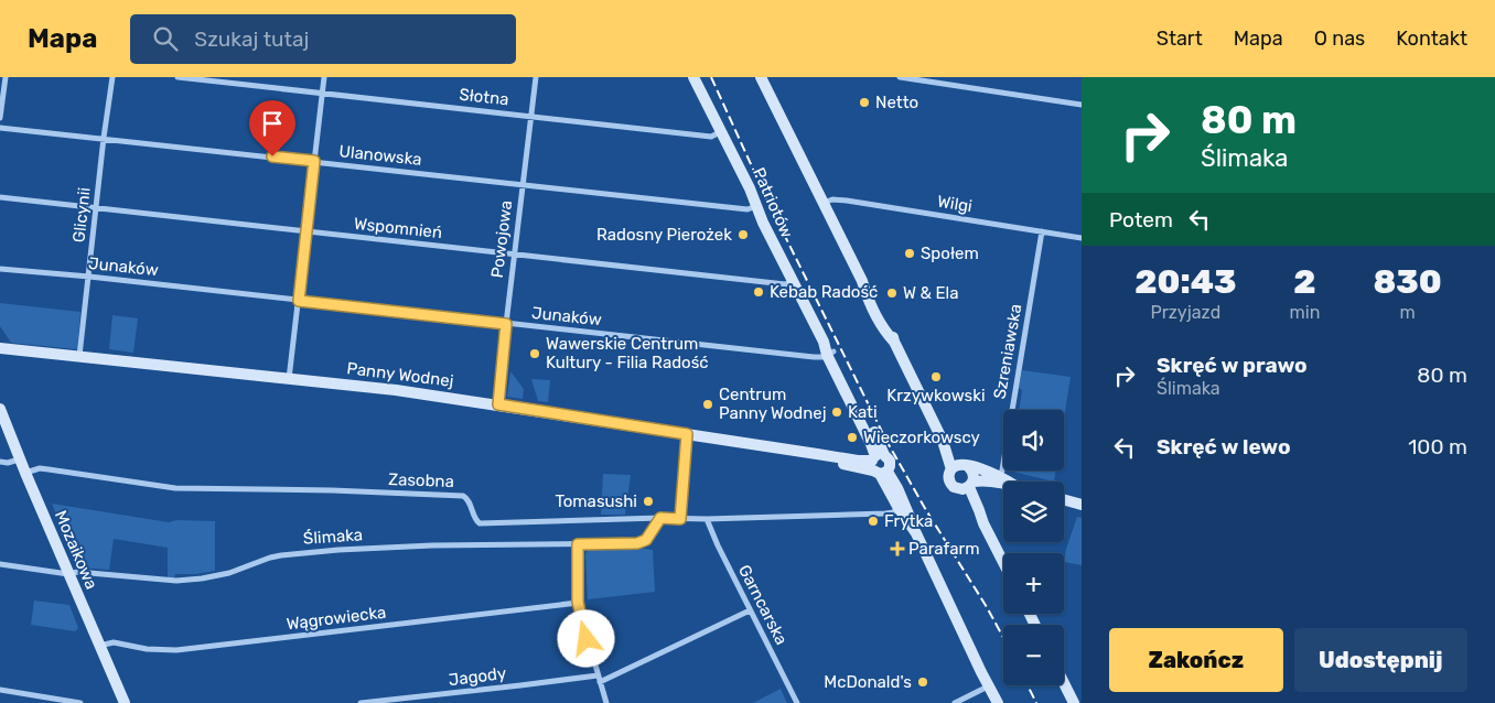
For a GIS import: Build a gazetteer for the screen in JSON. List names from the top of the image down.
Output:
{
  "streets": {
    "main road": ["Patriotów", "Panny Wodnej", "Mozaikowa"],
    "street": [
      "Słotna",
      "Ulanowska",
      "Wilgi",
      "Glicynii",
      "Wspomnień",
      "Powojowa",
      "Junaków",
      "Szreniawska",
      "Zasobna",
      "Ślimaka",
      "Garncarska",
      "Wągrowiecka",
      "Jagody"
    ]
  },
  "crossings": [
    ["Słotna", "Patriotów"],
    ["Słotna", "Powojowa"],
    ["Ulanowska", "Patriotów"],
    ["Ulanowska", "Glicynii"],
    ["Ulanowska", "Powojowa"],
    ["Patriotów", "Wspomnień"],
    ["Patriotów", "Junaków"],
    ["Patriotów", "Panny Wodnej"],
    ["Patriotów", "Zasobna"],
    ["Wilgi", "Szreniawska"],
    ["Glicynii", "Wspomnień"],
    ["Glicynii", "Junaków"],
    ["Glicynii", "Panny Wodnej"],
    ["Wspomnień", "Powojowa"],
    ["Powojowa", "Junaków"],
    ["Powojowa", "Panny Wodnej"],
    ["Zasobna", "Ślimaka"],
    ["Zasobna", "Mozaikowa"],
    ["Zasobna", "Garncarska"],
    ["Ślimaka", "Mozaikowa"],
    ["Mozaikowa", "Wągrowiecka"]
  ],
  "places": {
    "other": [
      "Netto",
      "Radosny Pierożek",
      "Społem",
      "Kebab Radość",
      "W & Ela",
      "Wawerskie Centrum Kultury - Filia Radość",
      "Krzywkowski",
      "Centrum Panny Wodnej",
      "Kati",
      "Wieczorkowscy",
      "Tomasushi",
      "Frytka",
      "McDonald's"
    ],
    "health": ["Parafarm"]
  },
  "page": {
    "header": "Mapa",
    "search": "Szukaj tutaj",
    "nav": [
      "Start",
      "Mapa",
      "O nas",
      "Kontakt"
    ],
    "turn": ["80 m", "Ślimaka"],
    "then": "Potem",
    "eta": [
      "20:43",
      "Przyjazd",
      "2",
      "min",
      "830",
      "m"
    ],
    "list": [
      {
        "name": "Skręć w prawo",
        "note": "Ślimaka",
        "value": "80 m"
      },
      {
        "name": "Skręć w lewo",
        "value": "100 m"
      }
    ],
    "map_buttons": ["+", "−"],
    "buttons": ["Zakończ", "Udostępnij"]
  }
}
